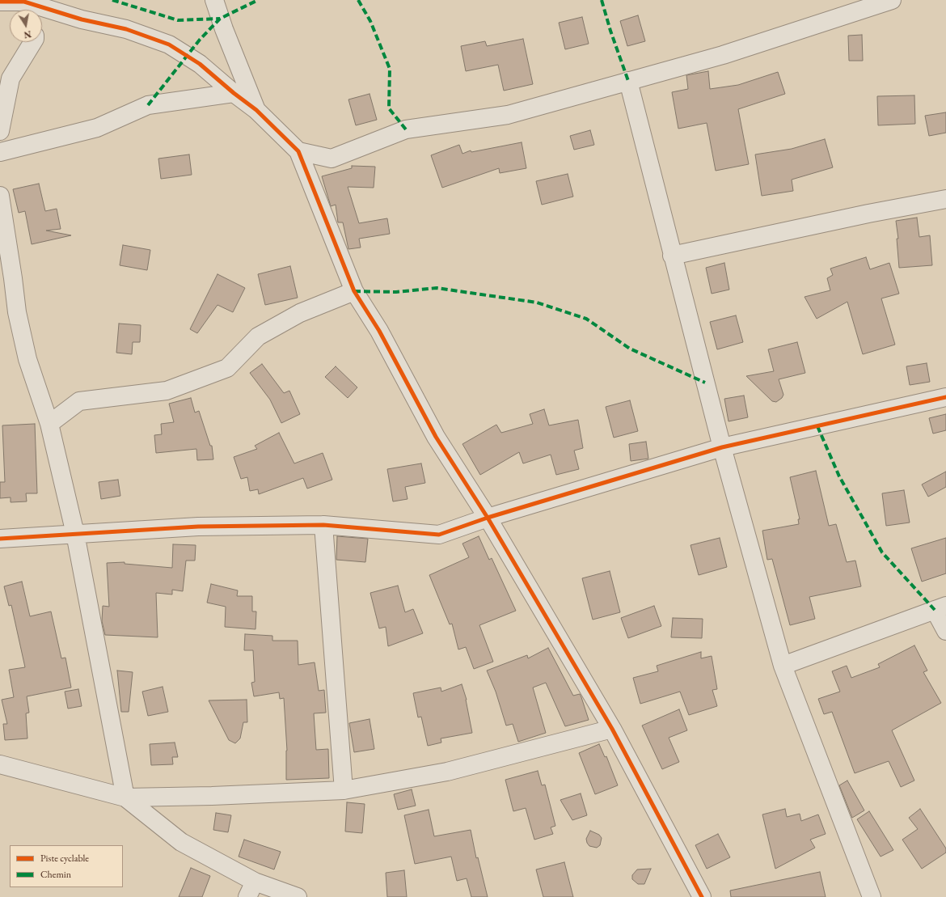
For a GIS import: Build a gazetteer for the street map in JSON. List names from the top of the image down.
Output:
{
  "legend": ["Piste cyclable", "Chemin"],
  "north": "bottom"
}
